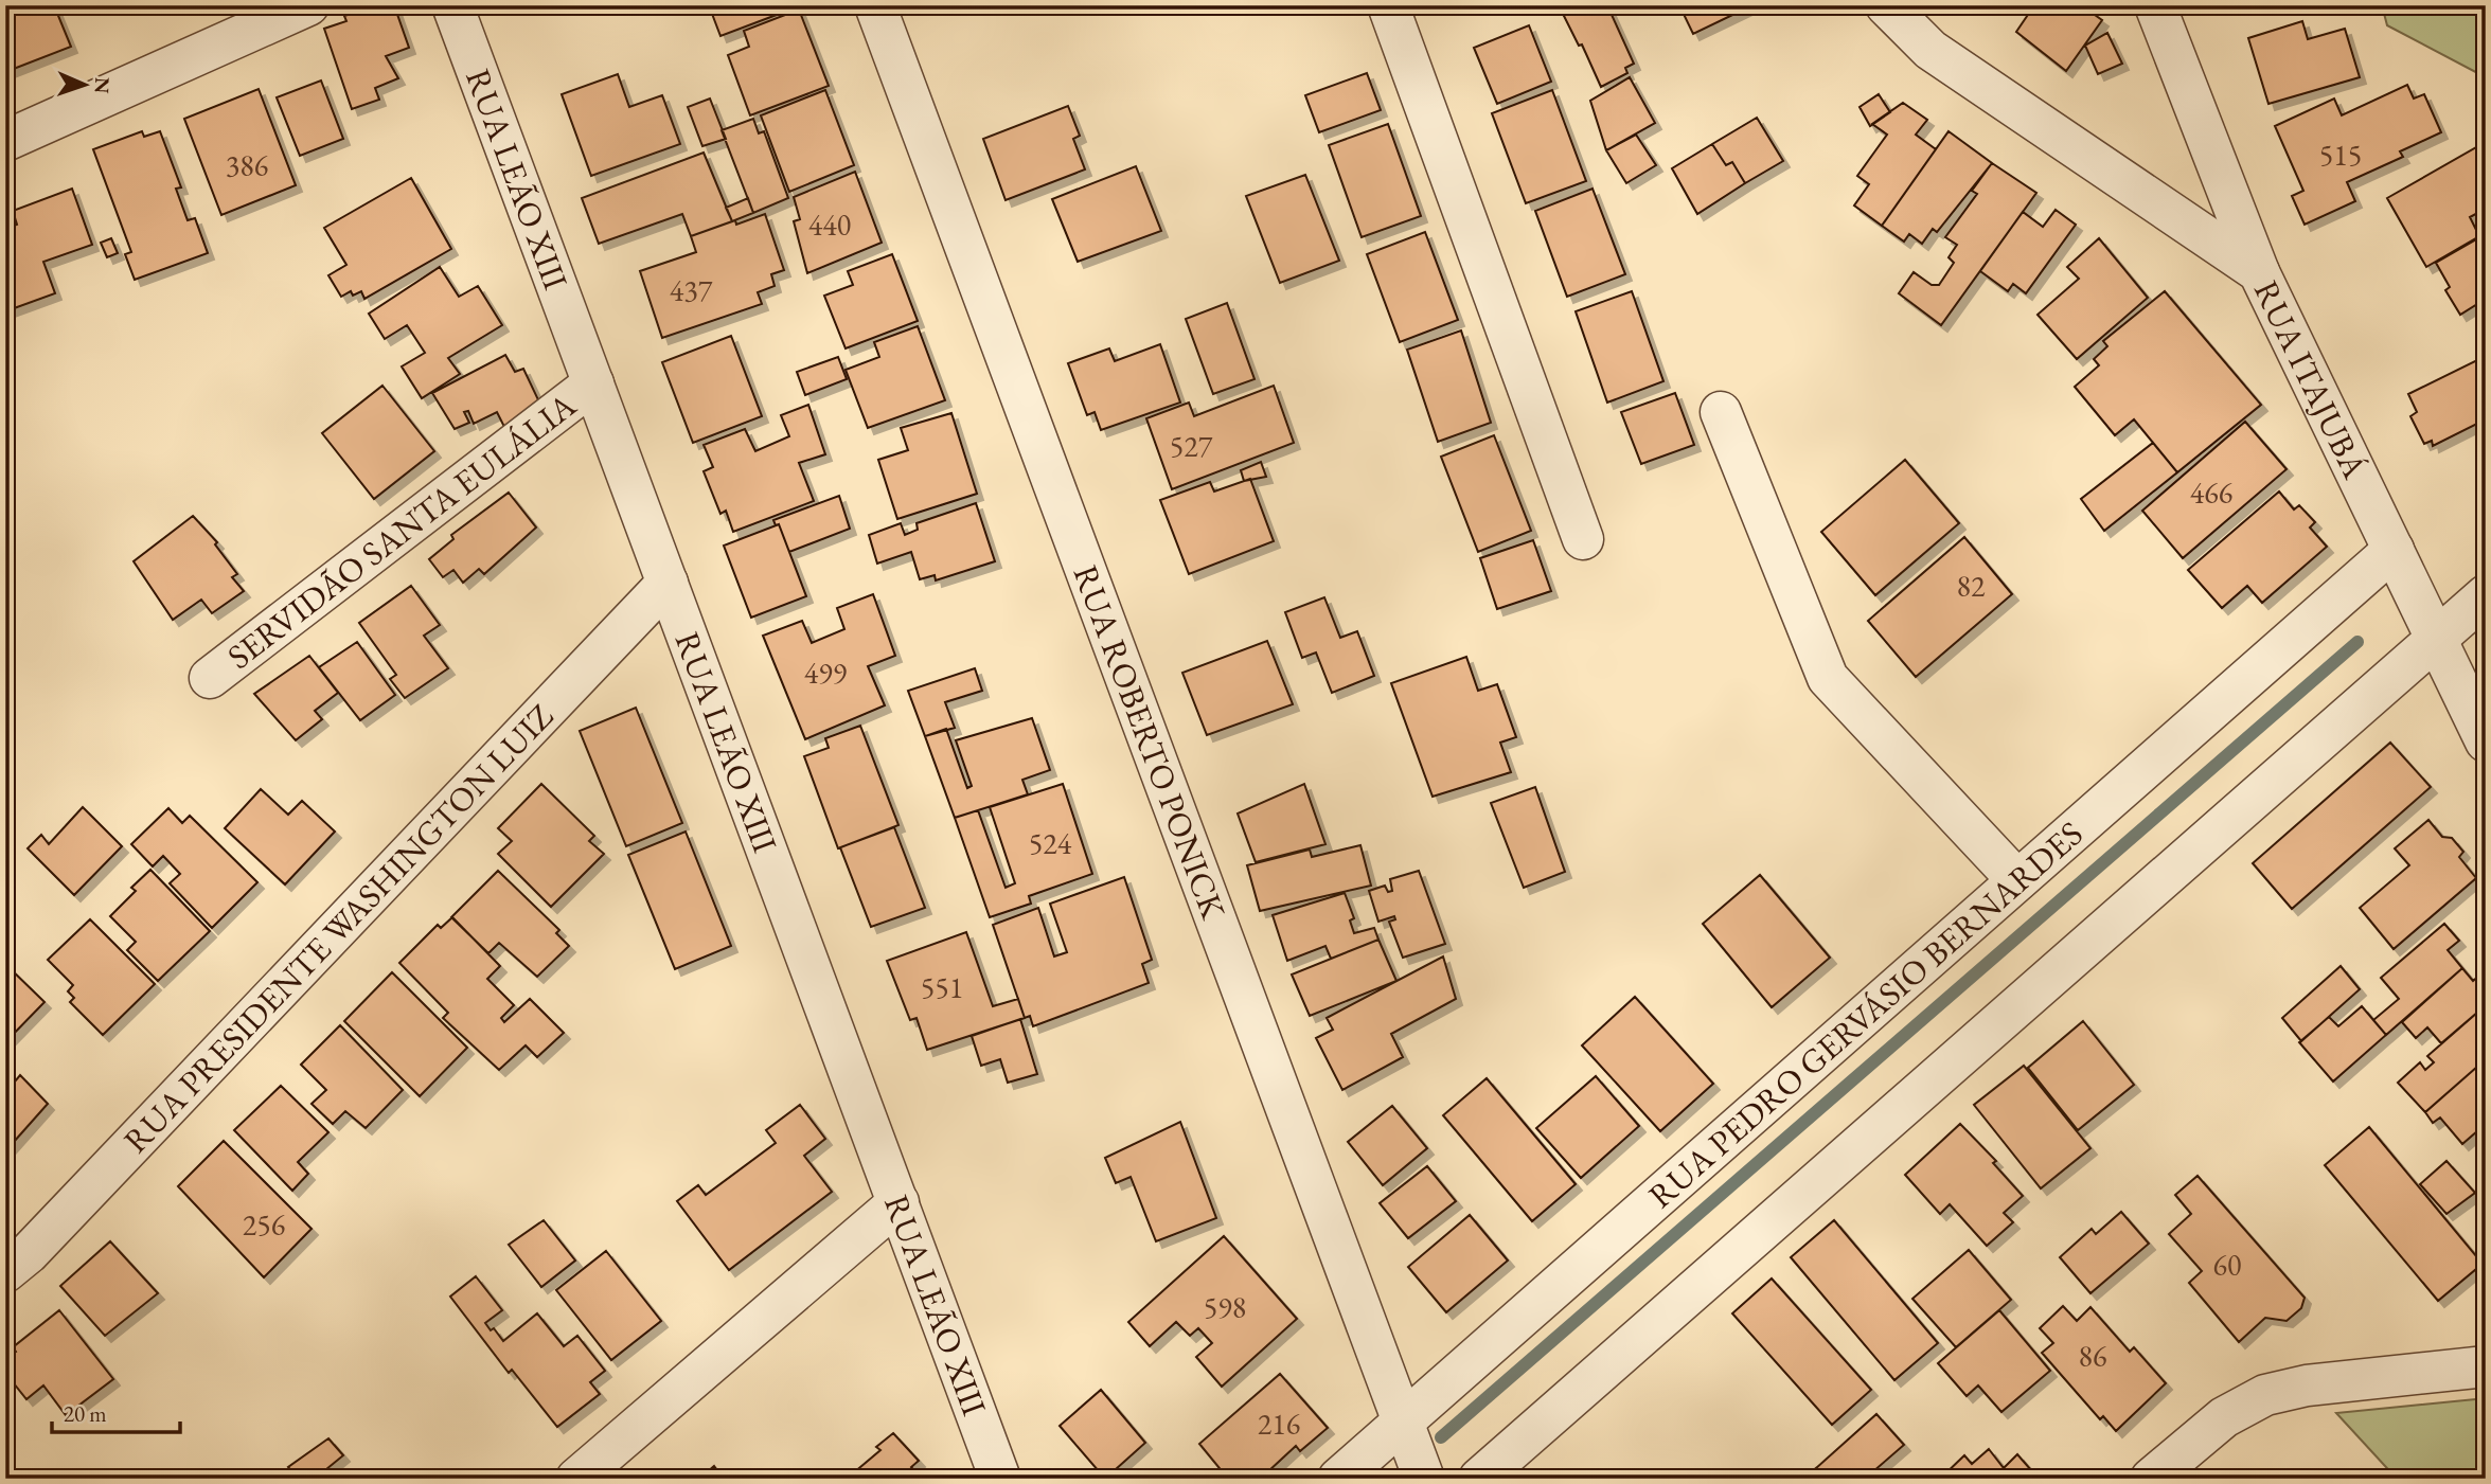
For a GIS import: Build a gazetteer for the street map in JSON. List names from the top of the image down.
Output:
{
  "streets": {
    "street": [
      "RUA LEÃO XIII",
      "RUA ITAJUBÁ",
      "SERVIDÃO SANTA EULÁLIA",
      "RUA ROBERTO PONICK",
      "RUA PRESIDENTE WASHINGTON LUIZ",
      "RUA PEDRO GERVÁSIO BERNARDES"
    ]
  },
  "crossings": [
    ["RUA LEÃO XIII", "SERVIDÃO SANTA EULÁLIA"],
    ["RUA LEÃO XIII", "RUA PRESIDENTE WASHINGTON LUIZ"],
    ["RUA ITAJUBÁ", "RUA PEDRO GERVÁSIO BERNARDES"],
    ["RUA ROBERTO PONICK", "RUA PEDRO GERVÁSIO BERNARDES"]
  ],
  "house_numbers": [
    "515",
    "386",
    "440",
    "437",
    "527",
    "466",
    "82",
    "499",
    "524",
    "551",
    "256",
    "60",
    "598",
    "86",
    "216"
  ],
  "scale_bar": "20 m",
  "north": "right"
}
